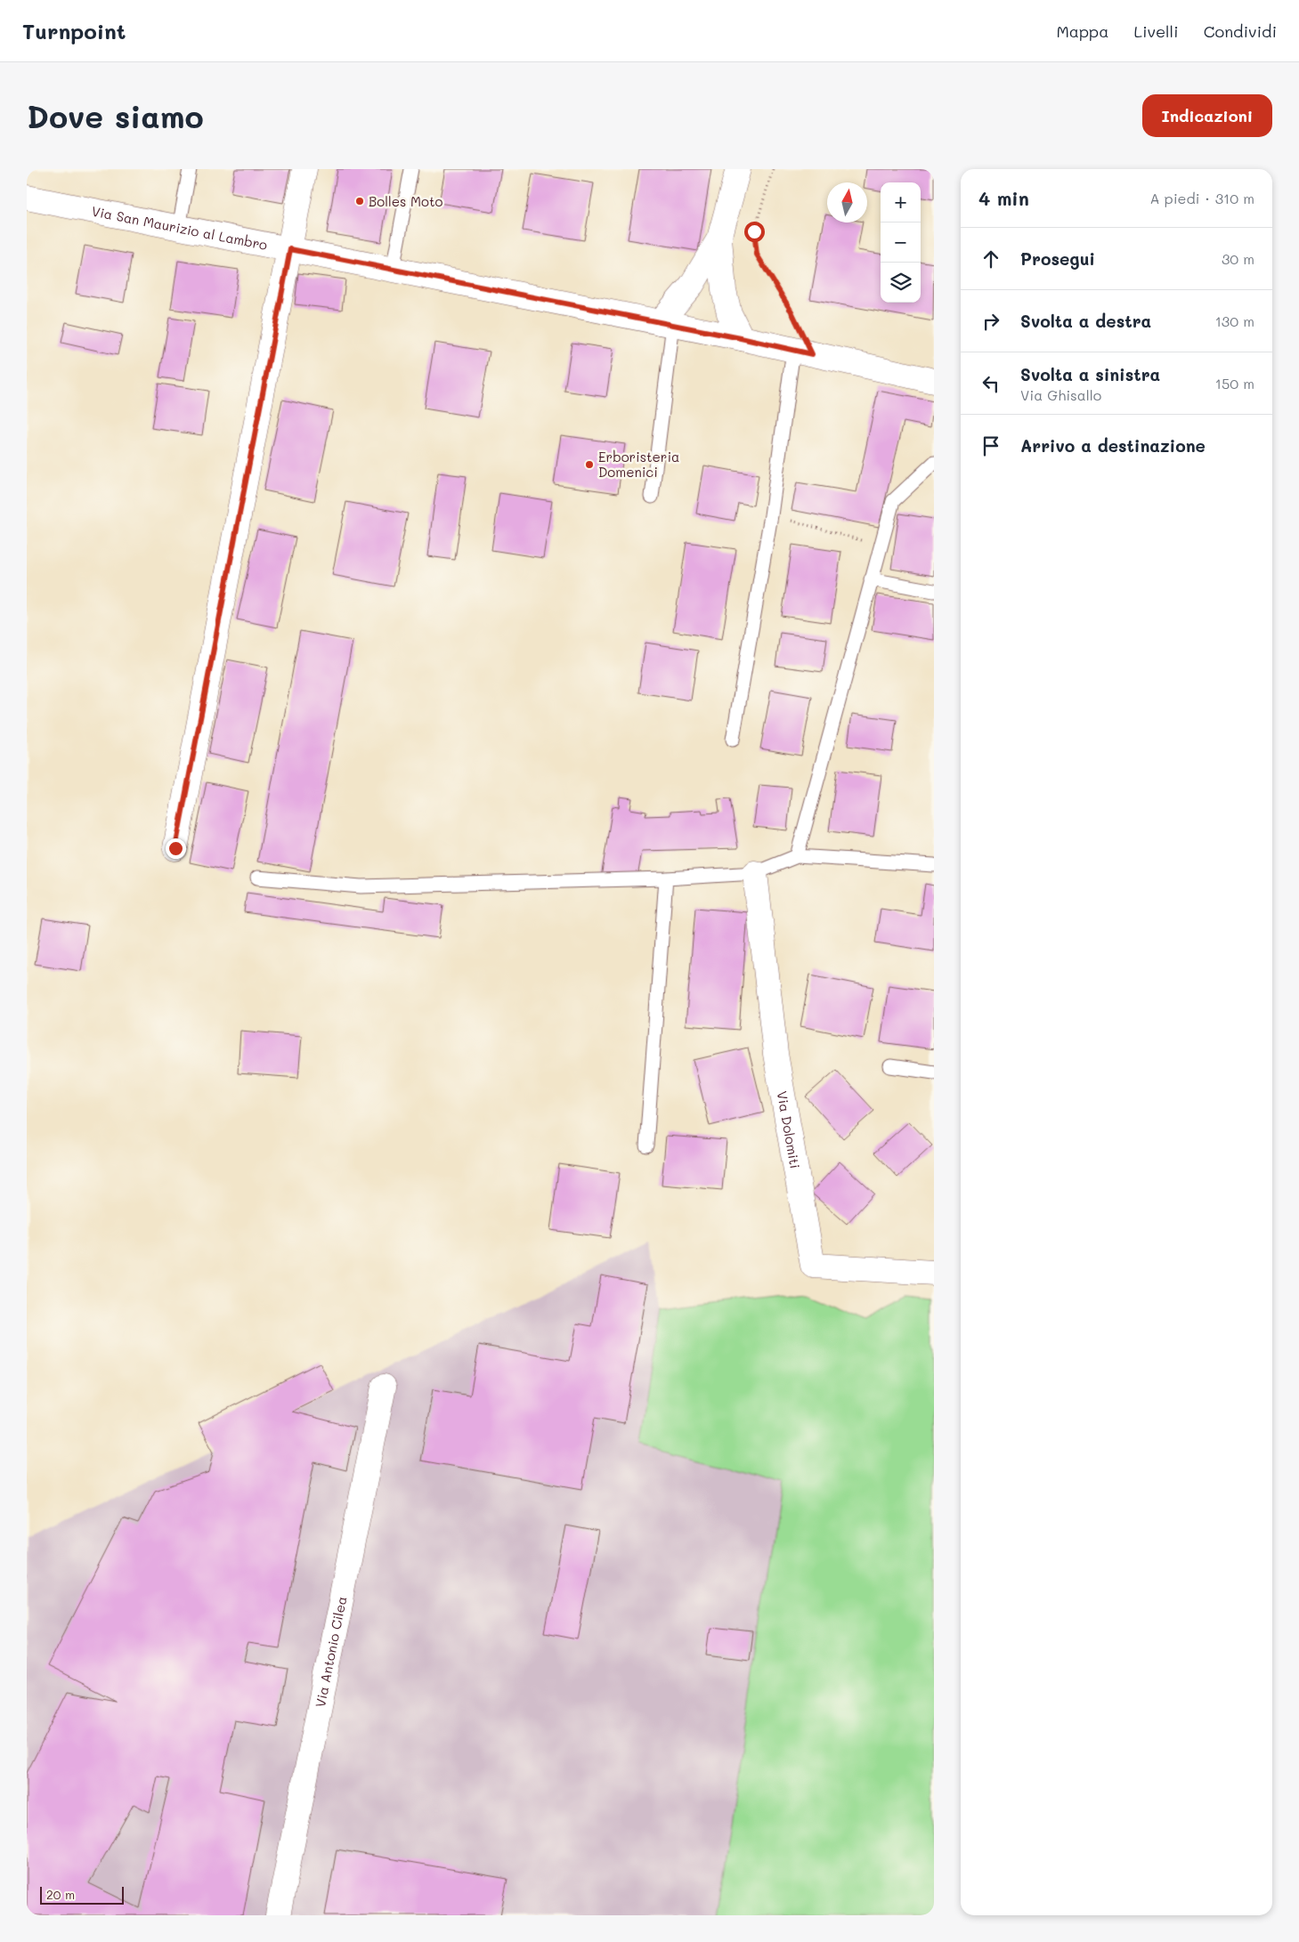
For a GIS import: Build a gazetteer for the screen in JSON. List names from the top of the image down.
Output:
{
  "streets": {
    "street": ["Via San Maurizio al Lambro", "Via Dolomiti", "Via Antonio Cilea"]
  },
  "places": ["Bolles Moto", "Erboristeria Domenici"],
  "scale_bar": "20 m",
  "north": "top",
  "page": {
    "header": "Turnpoint",
    "nav": ["Mappa", "Livelli", "Condividi"],
    "buttons": "Indicazioni",
    "title": "Dove siamo",
    "heading": ["4 min", "A piedi · 310 m"],
    "map_buttons": ["+", "−"],
    "list": [
      ["Prosegui", "30 m"],
      ["Svolta a destra", "130 m"],
      ["Svolta a sinistra", "Via Ghisallo", "150 m"],
      "Arrivo a destinazione"
    ],
    "scale": "20 m"
  }
}
